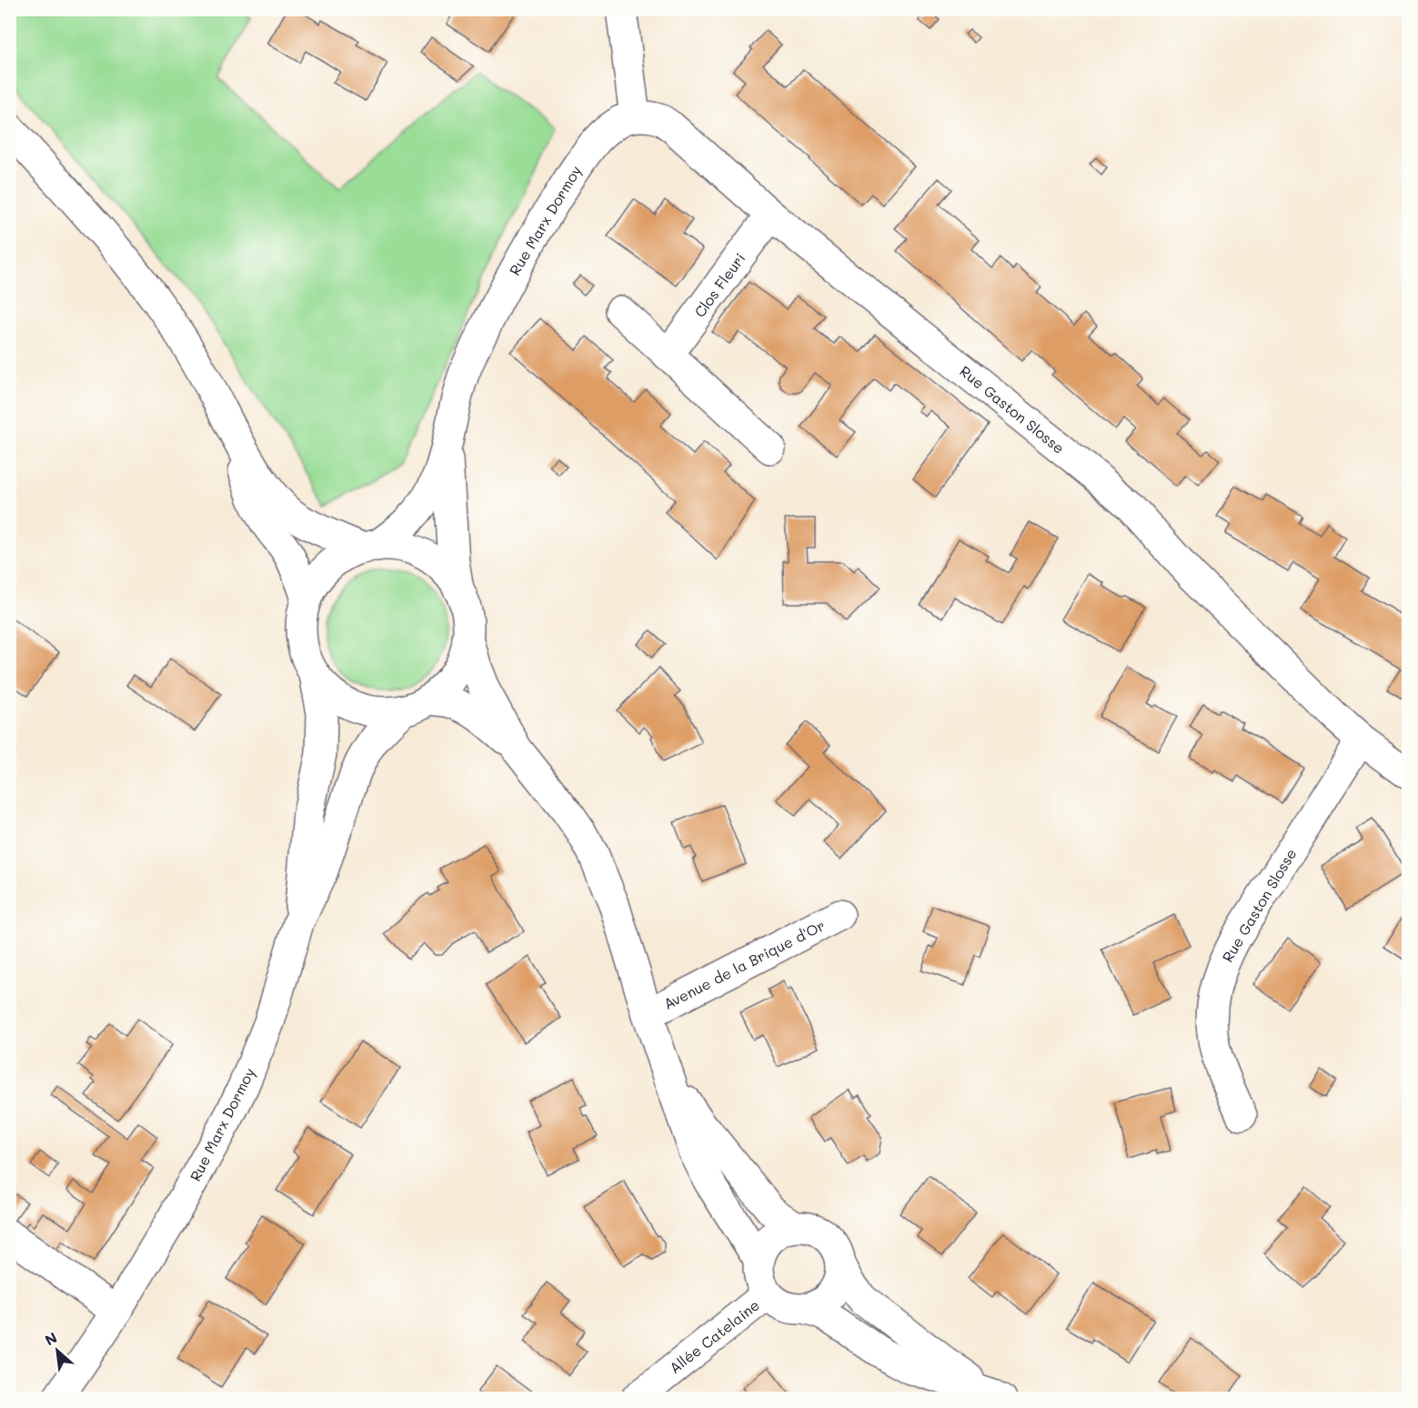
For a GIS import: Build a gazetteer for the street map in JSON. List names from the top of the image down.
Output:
{
  "streets": {
    "street": [
      "Rue Marx Dormoy",
      "Clos Fleuri",
      "Rue Gaston Slosse",
      "Avenue de la Brique d'Or",
      "Allée Catelaine"
    ]
  },
  "crossings": [
    ["Rue Marx Dormoy", "Rue Gaston Slosse"],
    ["Rue Marx Dormoy", "Avenue de la Brique d'Or"],
    ["Clos Fleuri", "Rue Gaston Slosse"],
    ["Avenue de la Brique d'Or", "Allée Catelaine"]
  ],
  "north": "top left"
}
